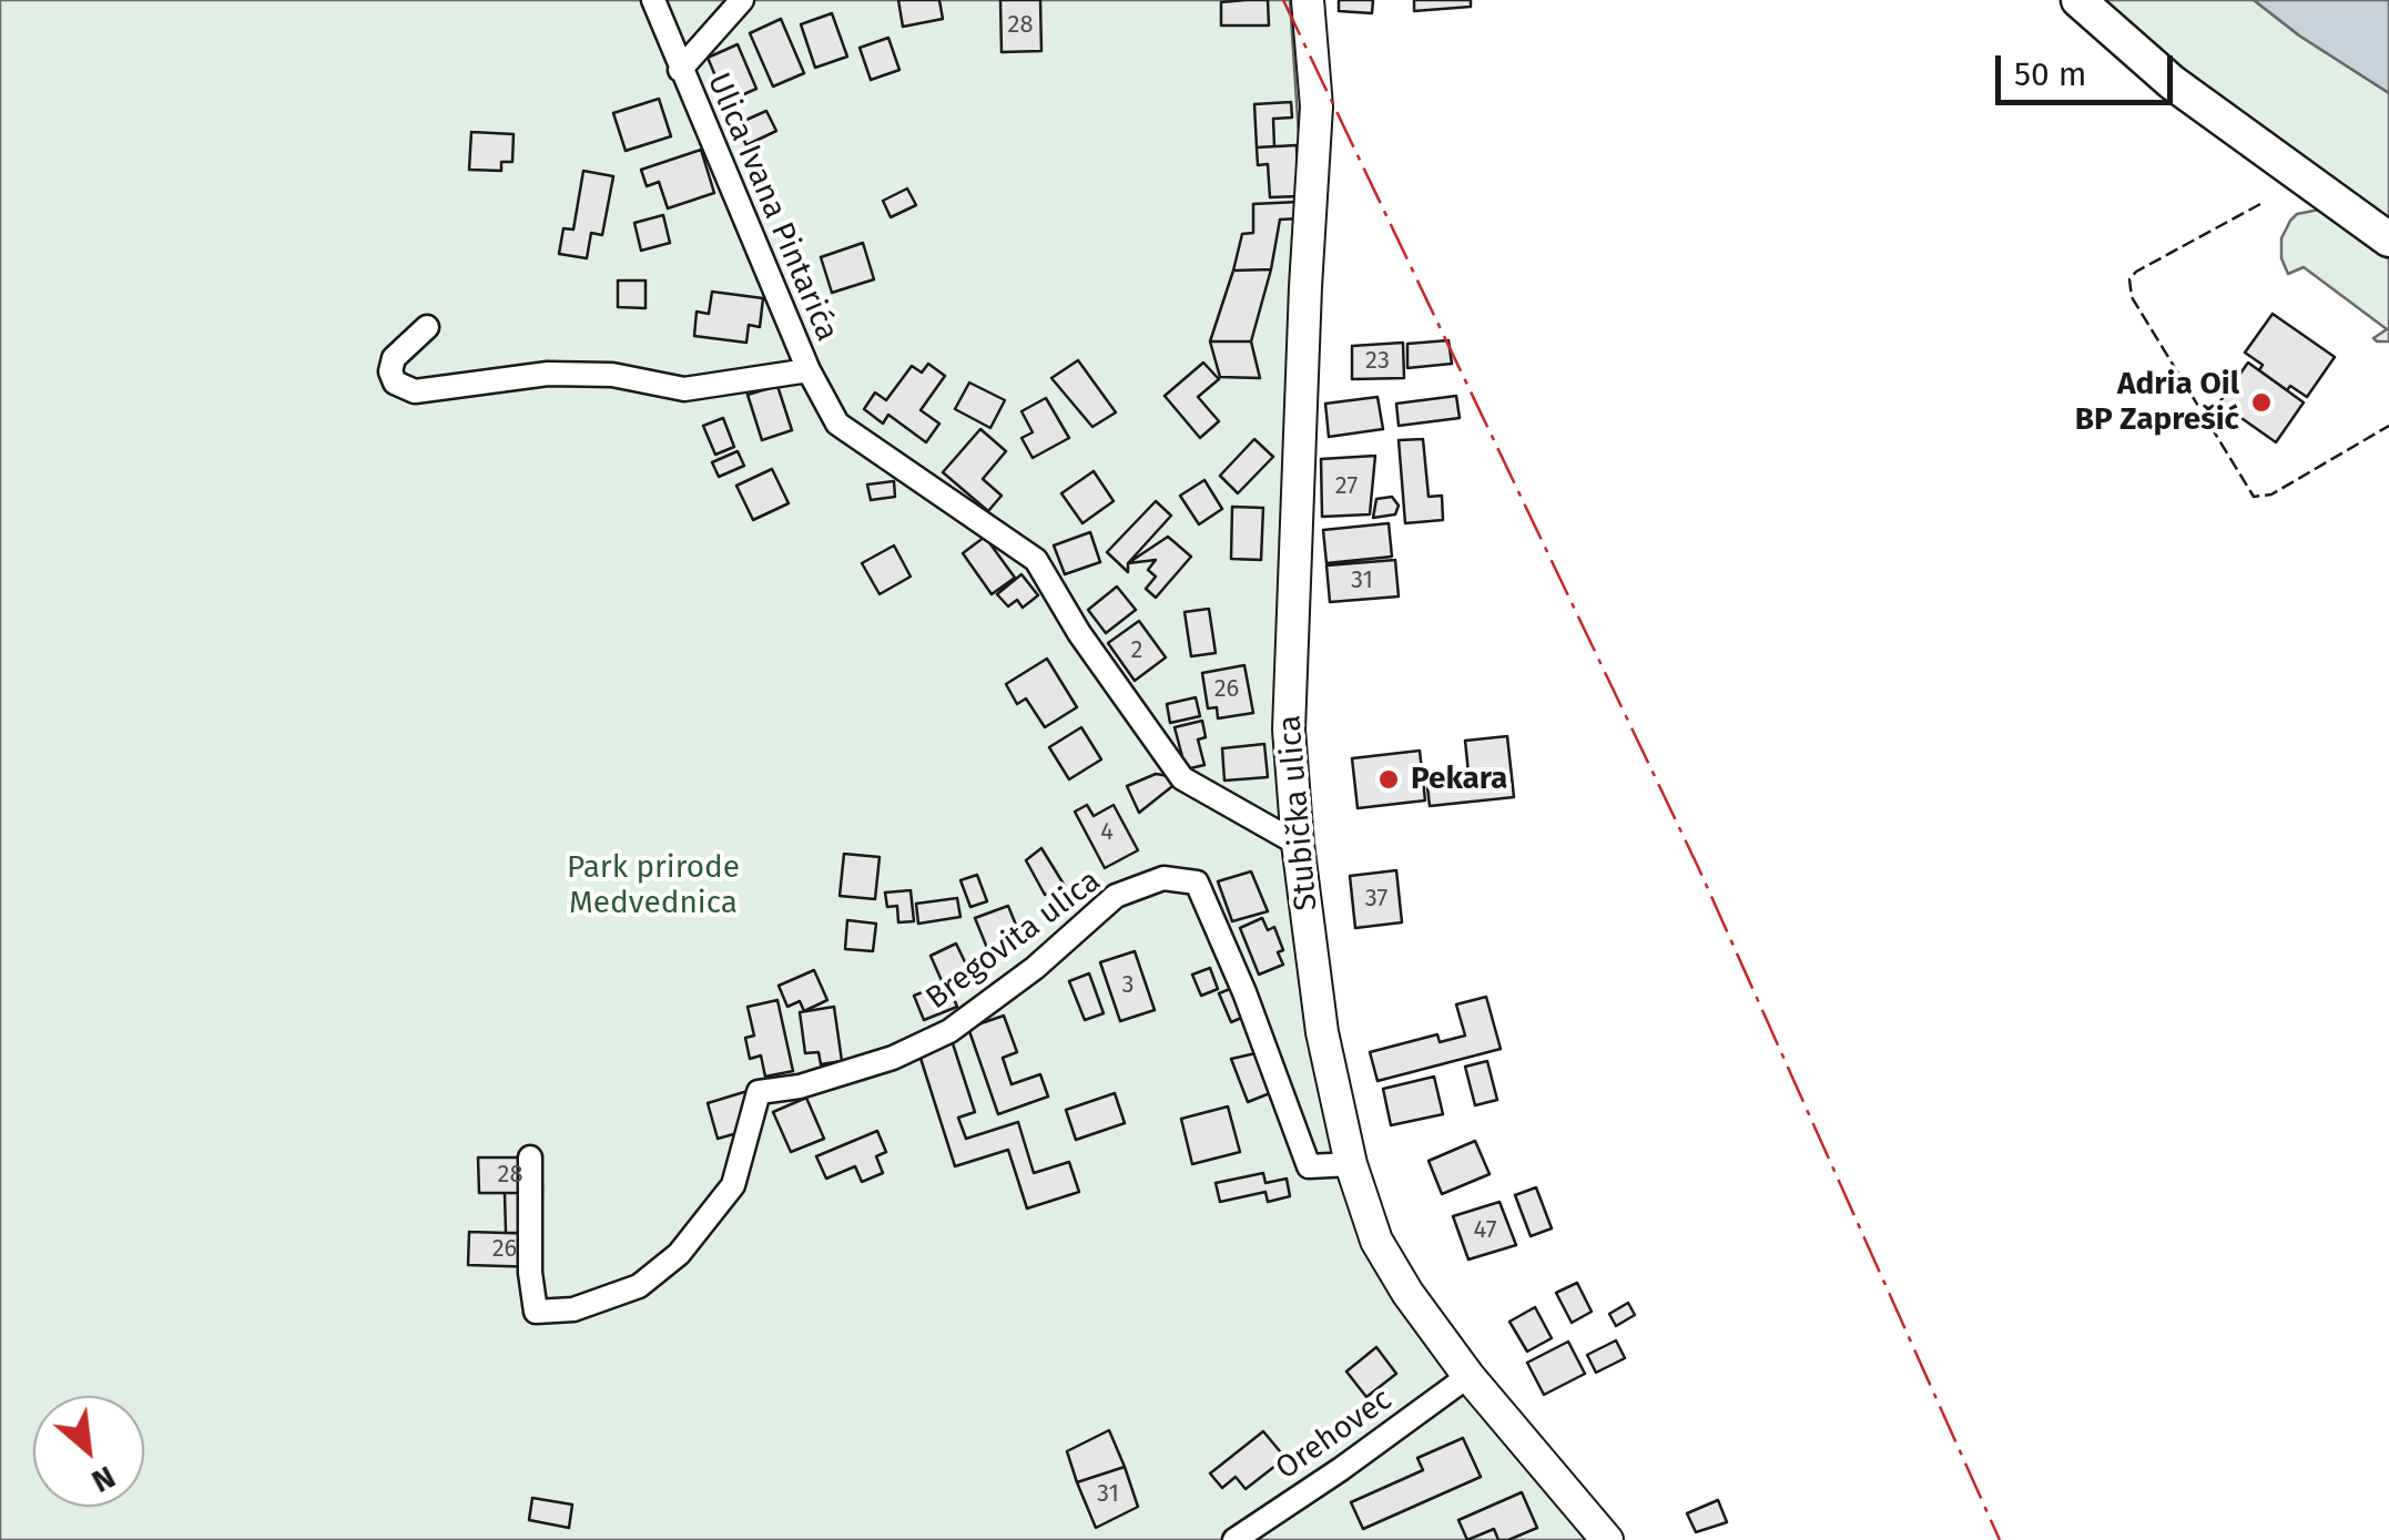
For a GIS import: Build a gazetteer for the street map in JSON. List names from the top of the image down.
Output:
{
  "streets": {
    "main road": ["Stubička ulica"],
    "street": ["Ulica Ivana Pintarića", "Bregovita ulica", "Orehovec"]
  },
  "crossings": [
    ["Ulica Ivana Pintarića", "Stubička ulica"],
    ["Stubička ulica", "Bregovita ulica"],
    ["Stubička ulica", "Orehovec"]
  ],
  "parks": ["Park prirode Medvednica"],
  "places": ["Adria Oil BP Zaprešić", "Pekara"],
  "house_numbers": [
    "28",
    "23",
    "27",
    "31",
    "2",
    "26",
    "4",
    "37",
    "3",
    "28",
    "47",
    "26",
    "31"
  ],
  "scale_bar": "50 m",
  "north": "bottom right"
}
